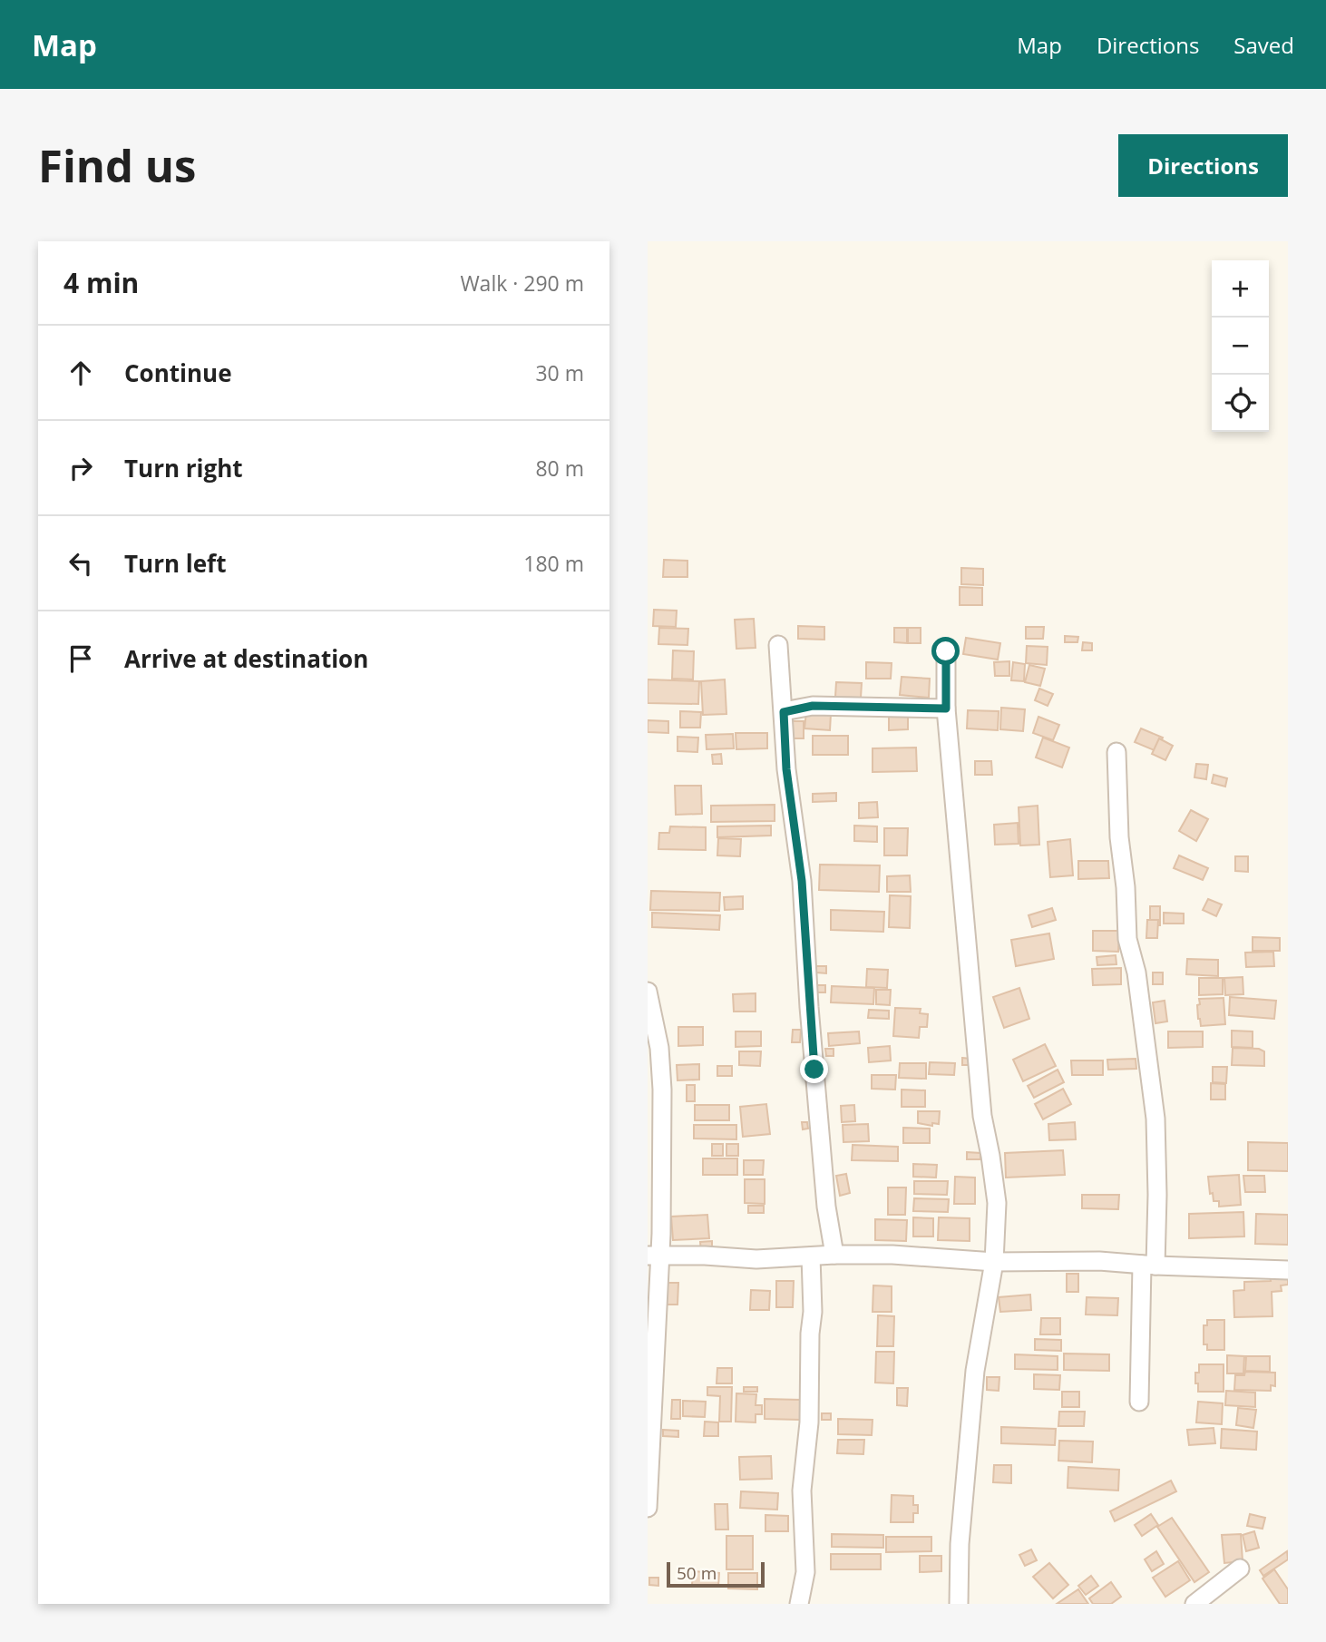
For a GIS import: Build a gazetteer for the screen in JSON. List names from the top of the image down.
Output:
{
  "scale_bar": "50 m",
  "page": {
    "header": "Map",
    "nav": ["Map", "Directions", "Saved"],
    "buttons": "Directions",
    "title": "Find us",
    "heading": ["4 min", "Walk · 290 m"],
    "map_buttons": ["+", "−"],
    "list": [
      ["Continue", "30 m"],
      ["Turn right", "80 m"],
      ["Turn left", "180 m"],
      "Arrive at destination"
    ],
    "scale": "50 m"
  }
}
